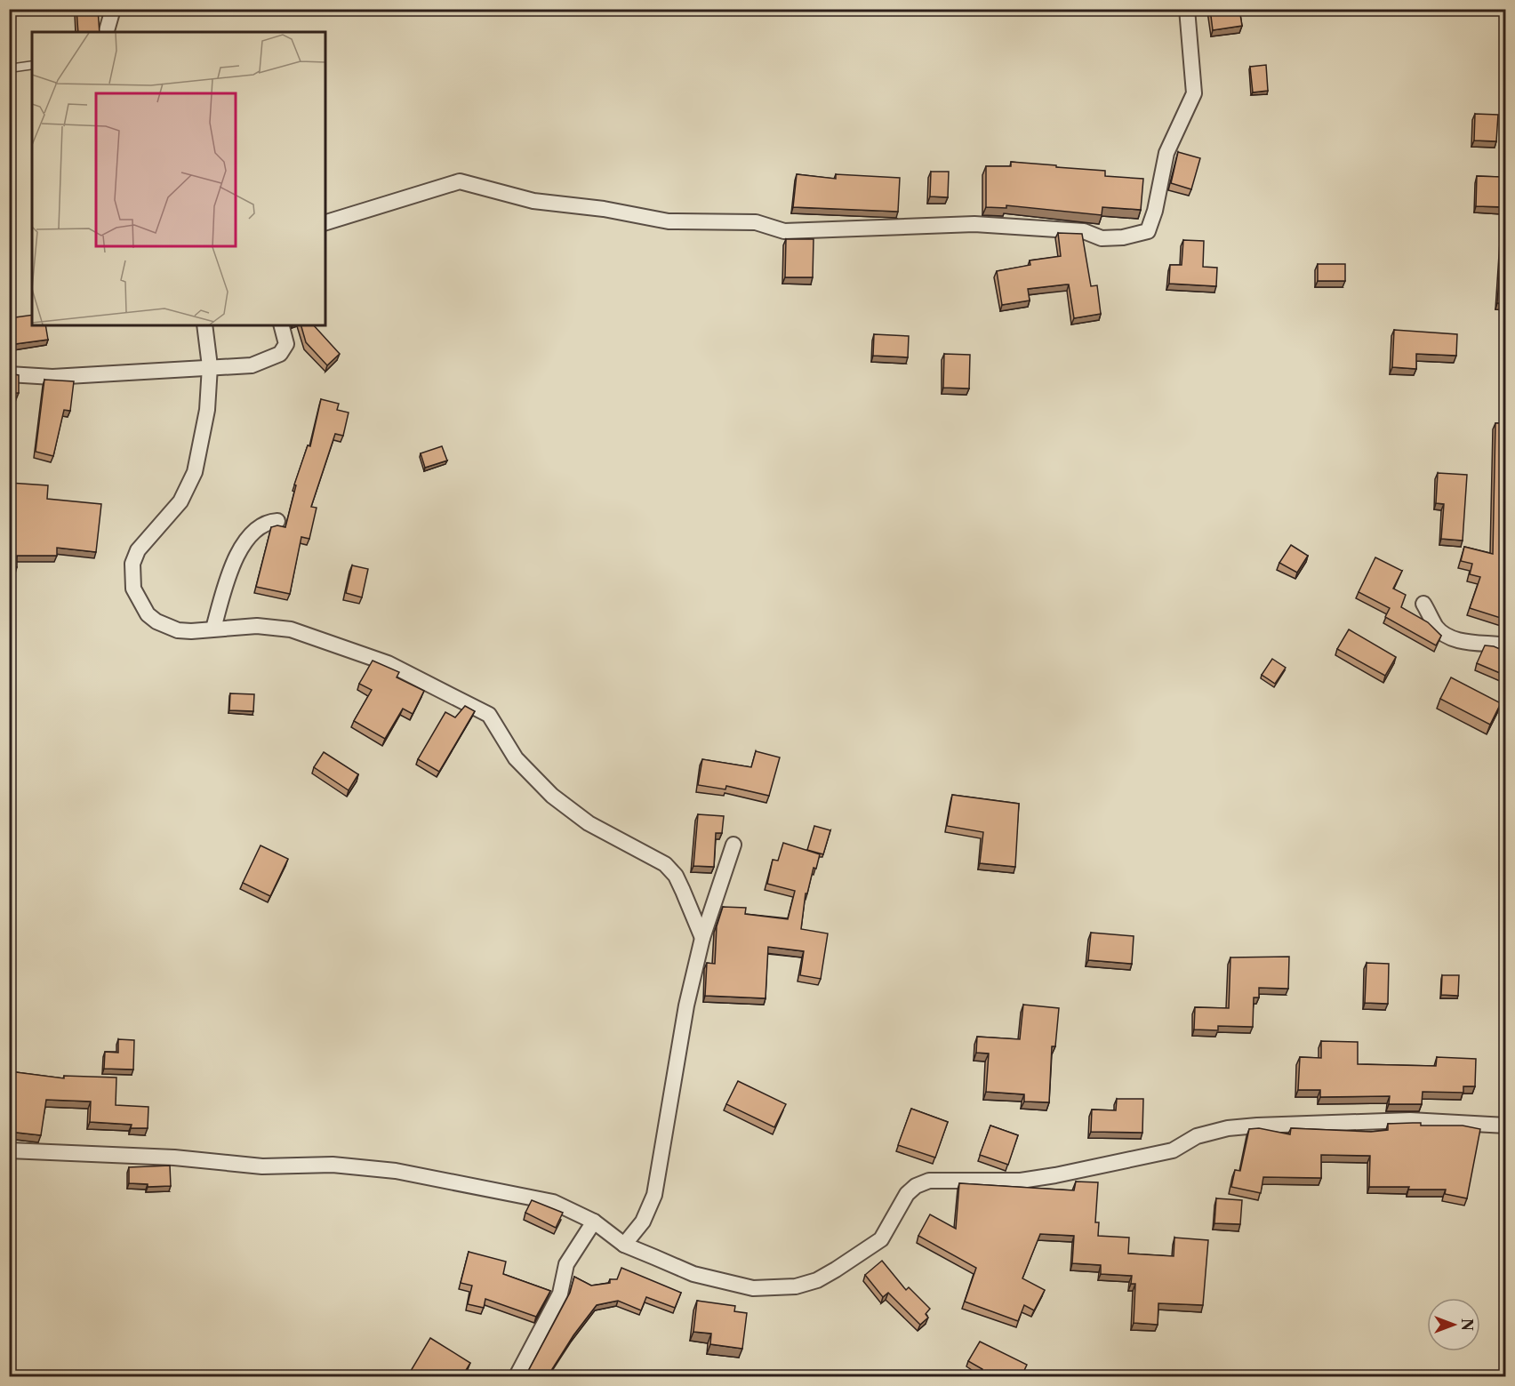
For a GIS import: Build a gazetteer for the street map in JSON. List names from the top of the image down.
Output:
{
  "north": "right"
}
